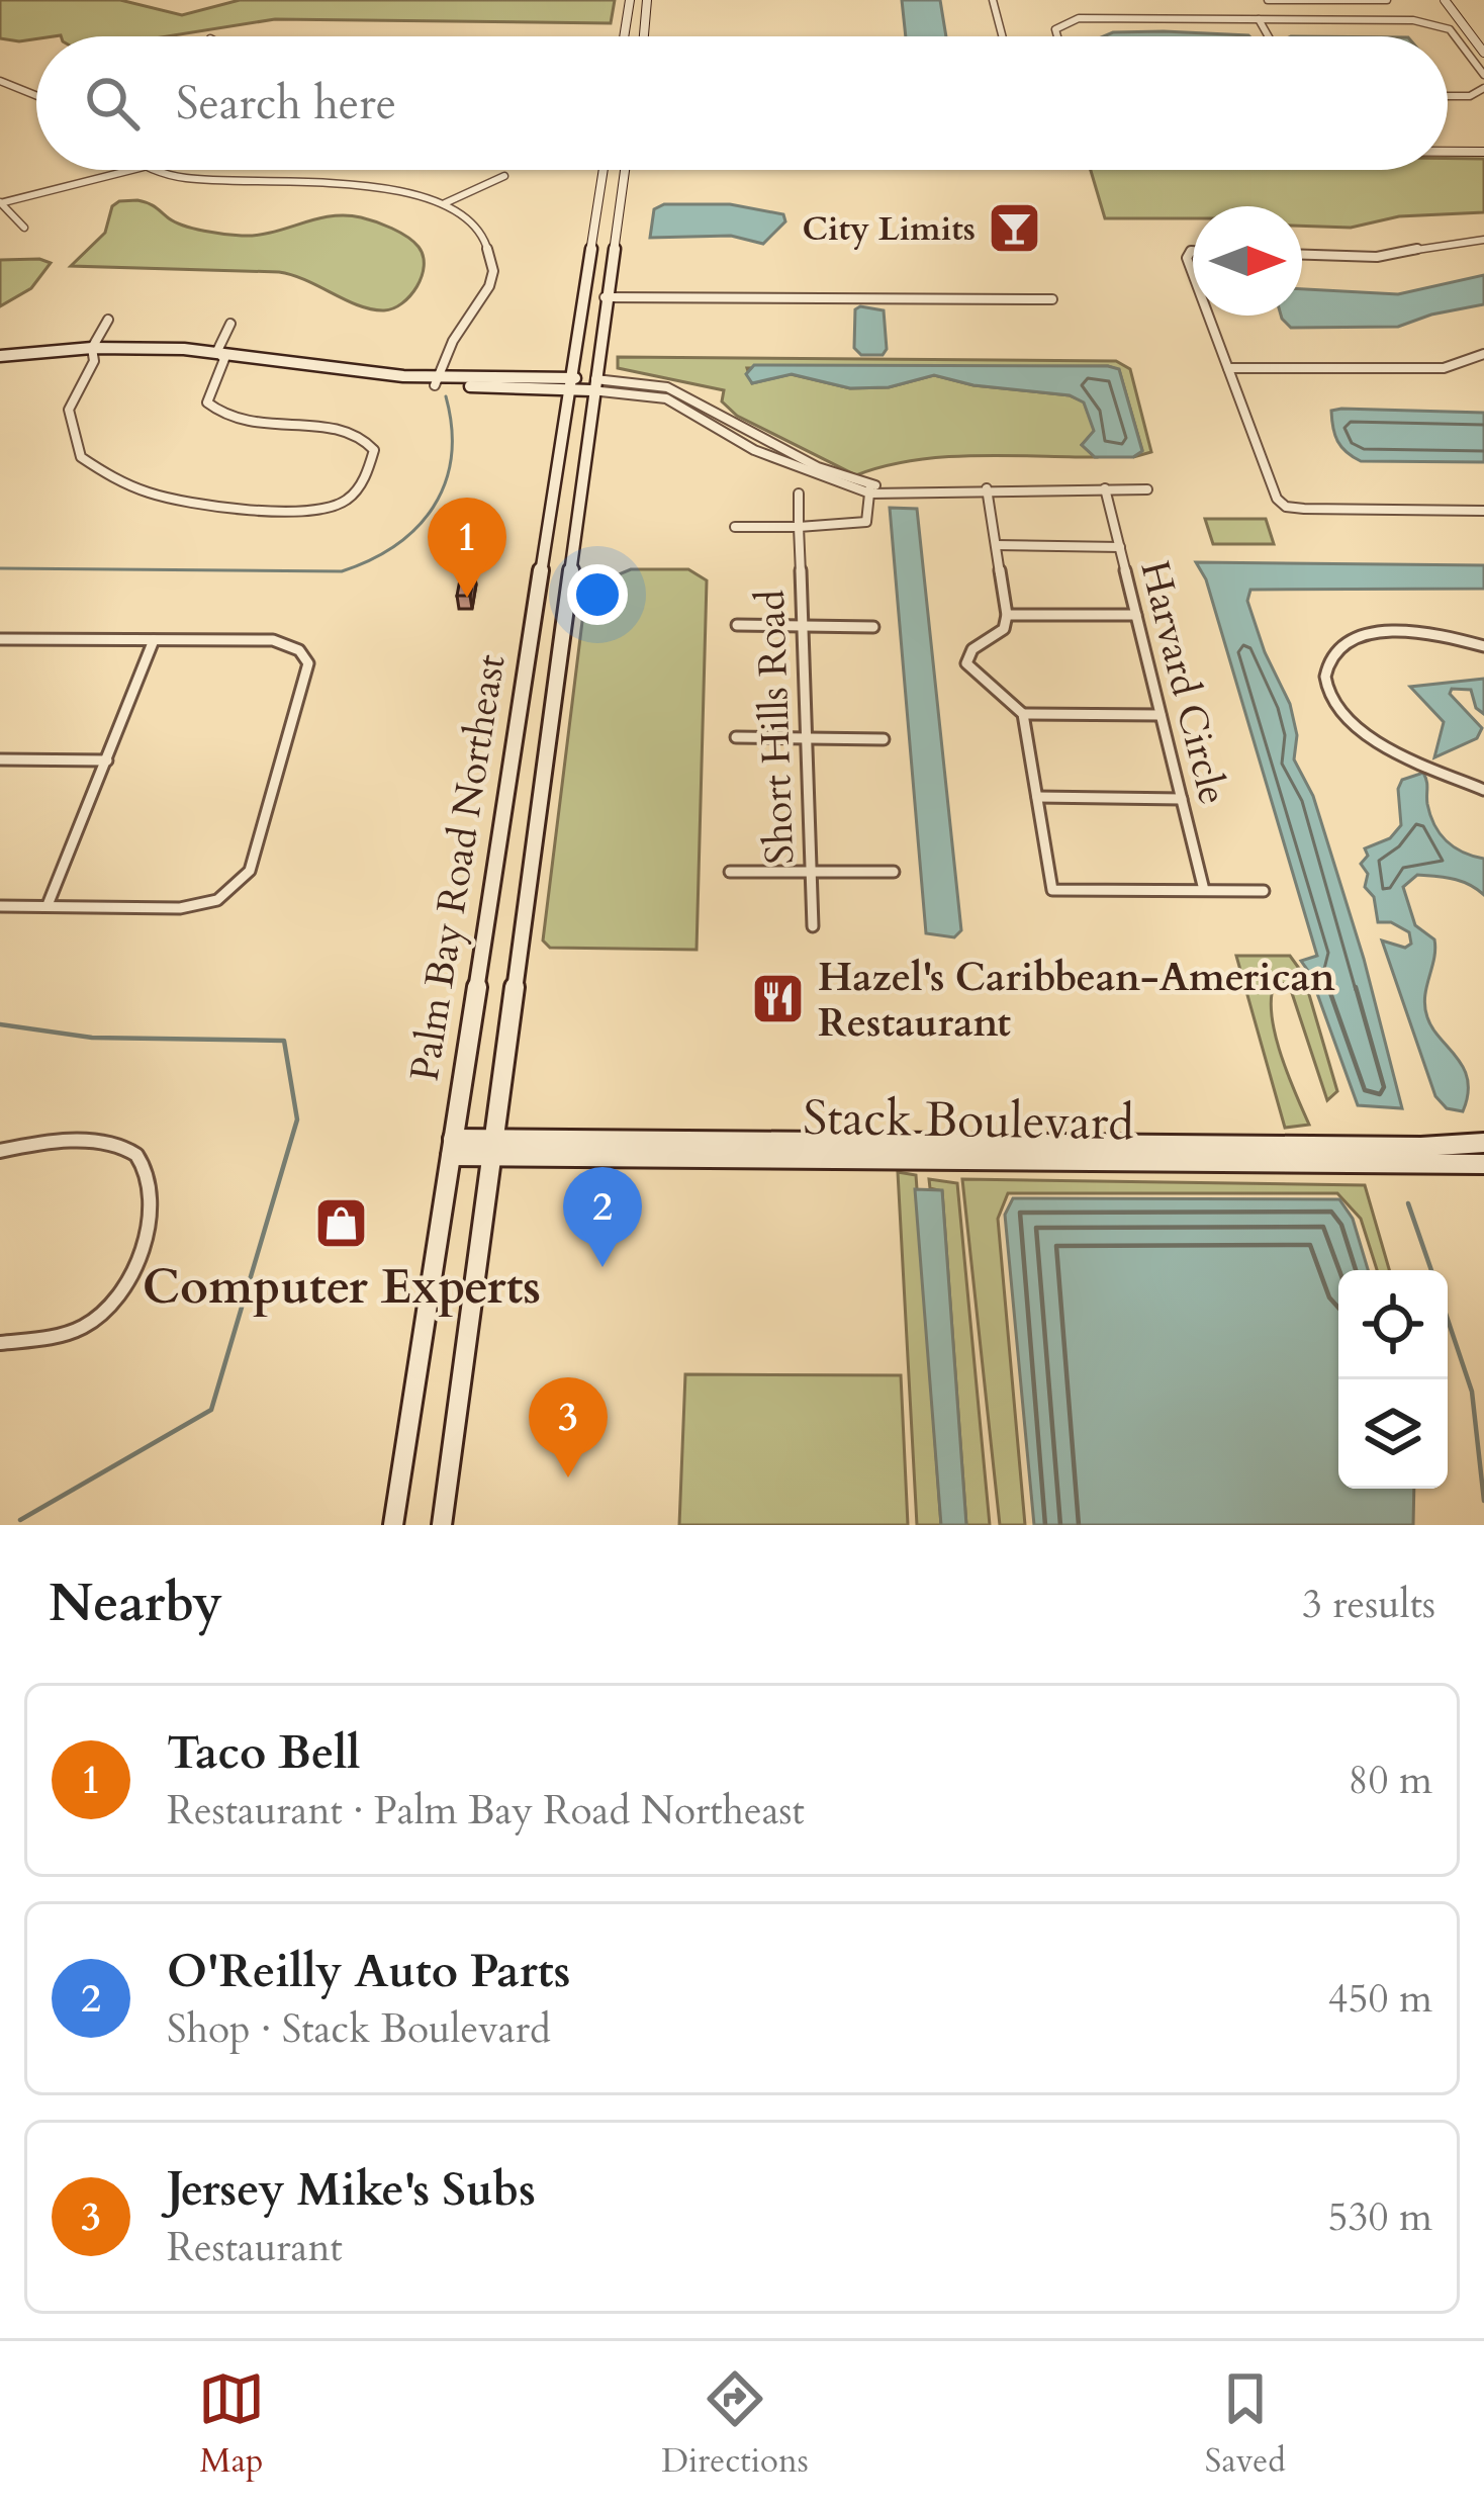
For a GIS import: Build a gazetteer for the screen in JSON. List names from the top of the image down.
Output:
{
  "streets": {
    "main road": ["Palm Bay Road Northeast", "Stack Boulevard"],
    "street": ["Harvard Circle", "Short Hills Road"]
  },
  "crossings": [
    ["Palm Bay Road Northeast", "Stack Boulevard"]
  ],
  "places": {
    "bar": ["City Limits"],
    "restaurant": ["Hazel's Caribbean-American Restaurant"],
    "shop": ["Computer Experts"]
  },
  "north": "right",
  "page": {
    "search": "Search here",
    "pins": ["1", "2", "3"],
    "heading": ["Nearby", "3 results"],
    "list": [
      {
        "mark": "1",
        "name": "Taco Bell",
        "note": "Restaurant · Palm Bay Road Northeast",
        "value": "80 m"
      },
      {
        "mark": "2",
        "name": "O'Reilly Auto Parts",
        "note": "Shop · Stack Boulevard",
        "value": "450 m"
      },
      {
        "mark": "3",
        "name": "Jersey Mike's Subs",
        "note": "Restaurant",
        "value": "530 m"
      }
    ],
    "nav": ["Map", "Directions", "Saved"]
  }
}
